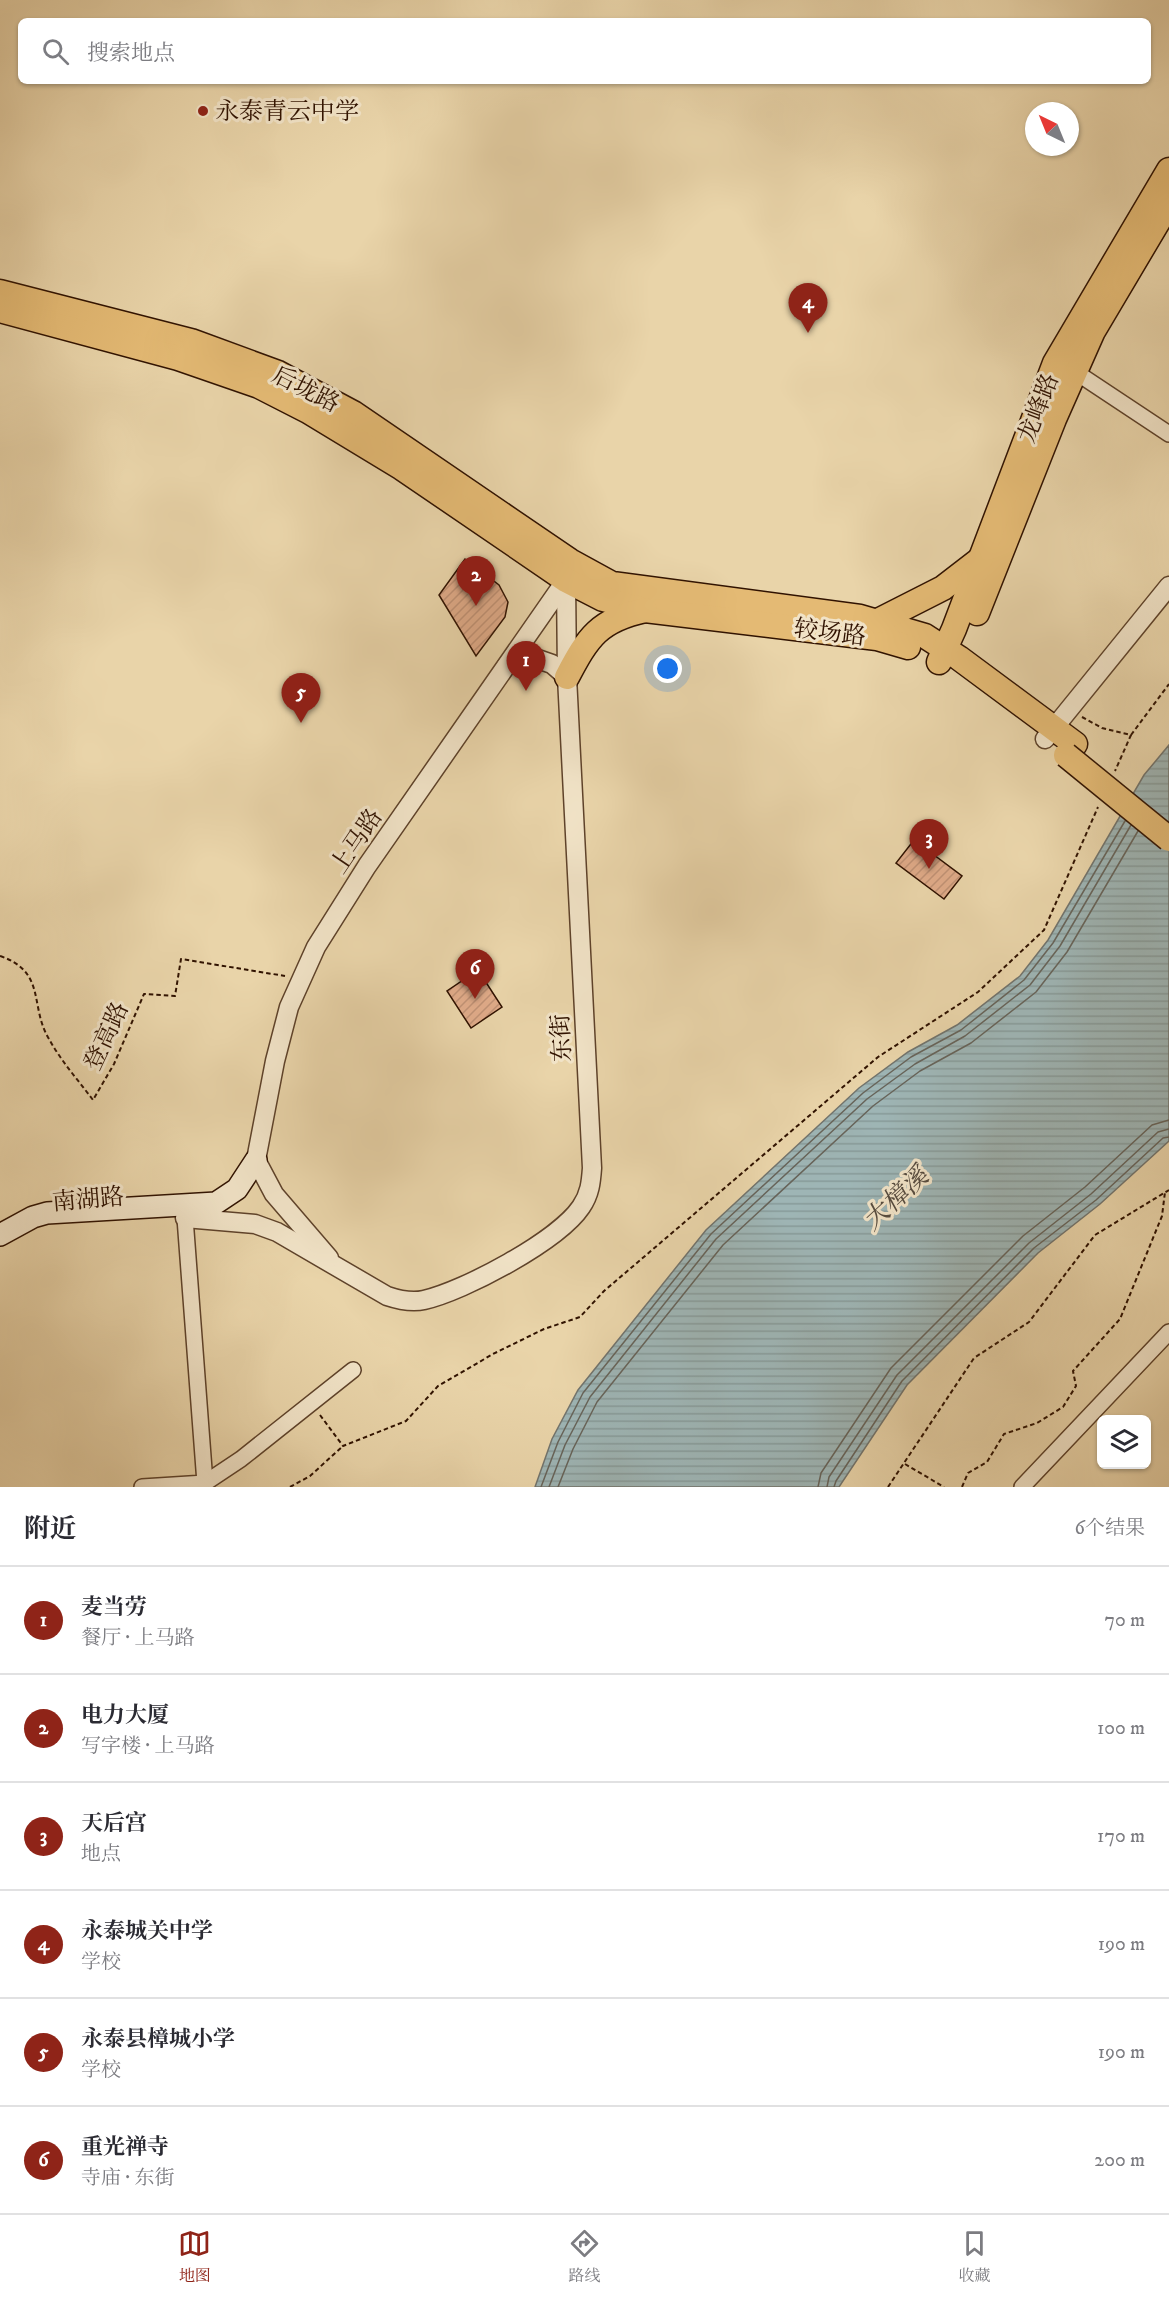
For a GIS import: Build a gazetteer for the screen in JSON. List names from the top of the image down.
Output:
{
  "streets": {
    "main road": [
      "后垅路",
      "龙峰路",
      "较场路",
      "南湖路"
    ],
    "street": ["上马路", "东街"],
    "path": ["登高路"]
  },
  "crossings": [
    ["后垅路", "较场路"],
    ["后垅路", "上马路"],
    ["后垅路", "东街"],
    ["龙峰路", "较场路"],
    ["较场路", "上马路"],
    ["较场路", "东街"],
    ["上马路", "登高路"],
    ["上马路", "东街"],
    ["东街", "南湖路"]
  ],
  "water": ["大樟溪"],
  "places": ["永泰青云中学"],
  "north": "top left",
  "page": {
    "search": "搜索地点",
    "pins": [
      "4",
      "2",
      "1",
      "5",
      "3",
      "6"
    ],
    "heading": ["附近", "6个结果"],
    "list": [
      {
        "mark": "1",
        "name": "麦当劳",
        "note": "餐厅 · 上马路",
        "value": "70 m"
      },
      {
        "mark": "2",
        "name": "电力大厦",
        "note": "写字楼 · 上马路",
        "value": "100 m"
      },
      {
        "mark": "3",
        "name": "天后宫",
        "note": "地点",
        "value": "170 m"
      },
      {
        "mark": "4",
        "name": "永泰城关中学",
        "note": "学校",
        "value": "190 m"
      },
      {
        "mark": "5",
        "name": "永泰县樟城小学",
        "note": "学校",
        "value": "190 m"
      },
      {
        "mark": "6",
        "name": "重光禅寺",
        "note": "寺庙 · 东街",
        "value": "200 m"
      }
    ],
    "nav": ["地图", "路线", "收藏"]
  }
}
